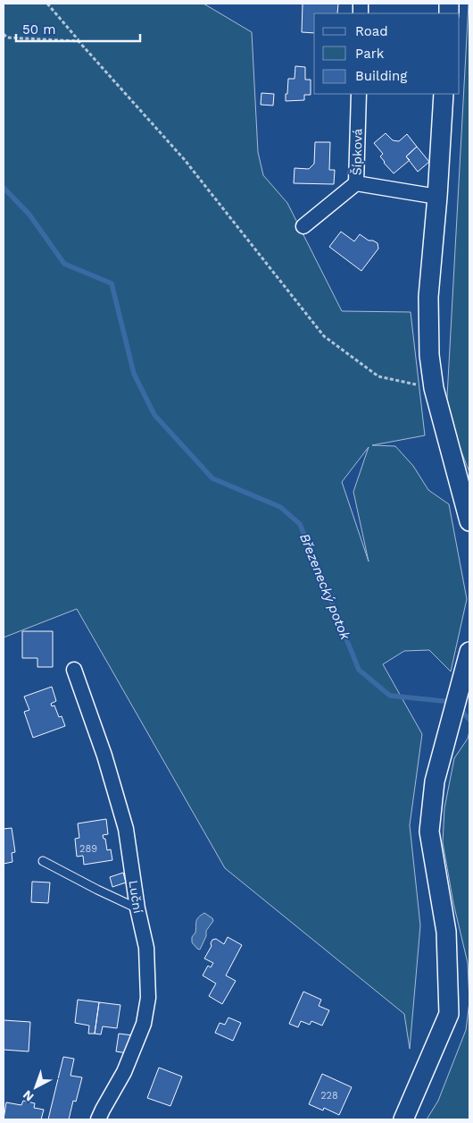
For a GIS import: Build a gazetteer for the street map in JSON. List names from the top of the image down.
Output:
{
  "streets": {
    "street": ["Šípková", "Luční"]
  },
  "water": ["Březenecký potok"],
  "house_numbers": ["289", "228"],
  "legend": ["Road", "Park", "Building"],
  "scale_bar": "50 m",
  "north": "bottom left"
}
